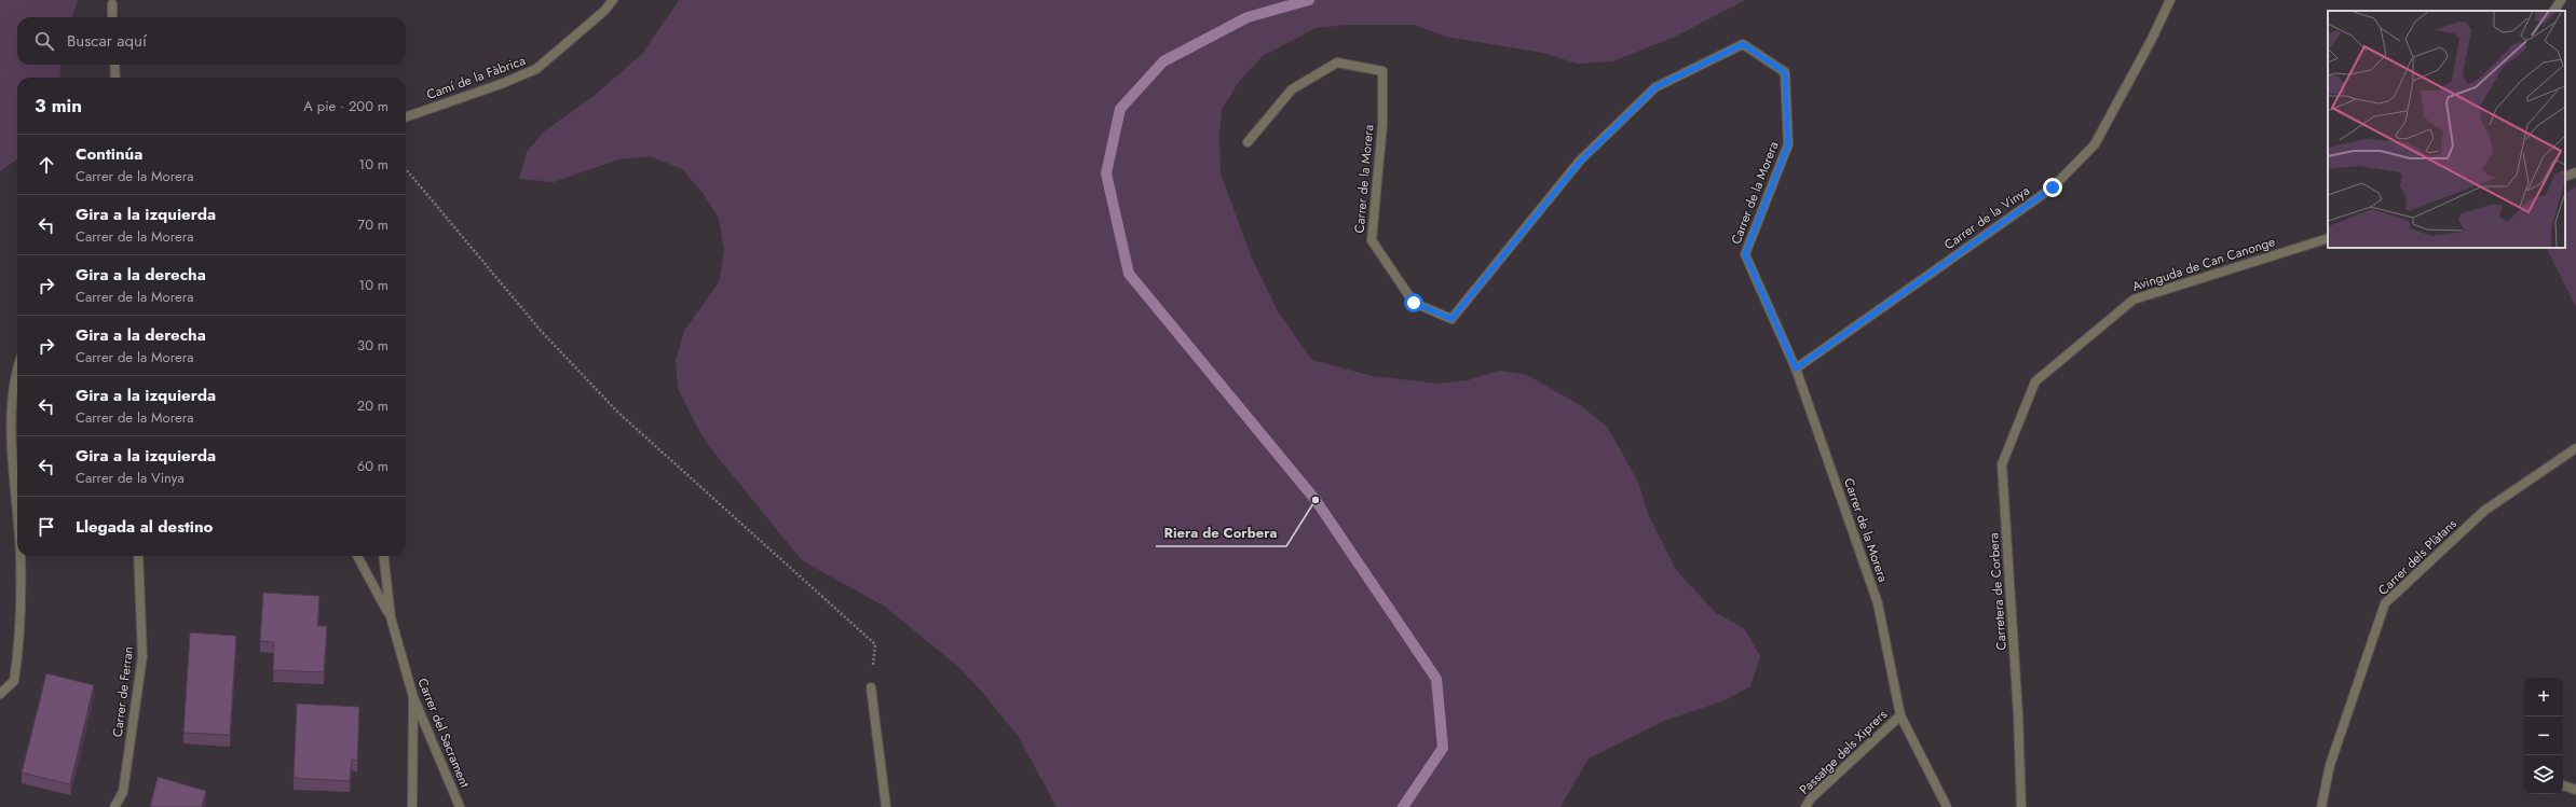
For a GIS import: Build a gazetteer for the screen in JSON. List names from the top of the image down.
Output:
{
  "streets": {
    "street": [
      "Camí de la Fàbrica",
      "Carrer de la Morera",
      "Carrer de la Vinya",
      "Avinguda de Can Canonge",
      "Carrer dels Plàtans",
      "Carretera de Corbera",
      "Carrer de Ferran",
      "Carrer del Sacrament",
      "Passatge dels Xiprers"
    ]
  },
  "crossings": [
    ["Carrer de la Morera", "Carrer de la Vinya"],
    ["Carrer de la Morera", "Passatge dels Xiprers"],
    ["Avinguda de Can Canonge", "Carretera de Corbera"]
  ],
  "places": ["Riera de Corbera"],
  "page": {
    "search": "Buscar aquí",
    "heading": ["3 min", "A pie · 200 m"],
    "list": [
      ["Continúa", "Carrer de la Morera", "10 m"],
      ["Gira a la izquierda", "Carrer de la Morera", "70 m"],
      ["Gira a la derecha", "Carrer de la Morera", "10 m"],
      ["Gira a la derecha", "Carrer de la Morera", "30 m"],
      ["Gira a la izquierda", "Carrer de la Morera", "20 m"],
      ["Gira a la izquierda", "Carrer de la Vinya", "60 m"],
      "Llegada al destino"
    ],
    "map_buttons": ["+", "−"]
  }
}
